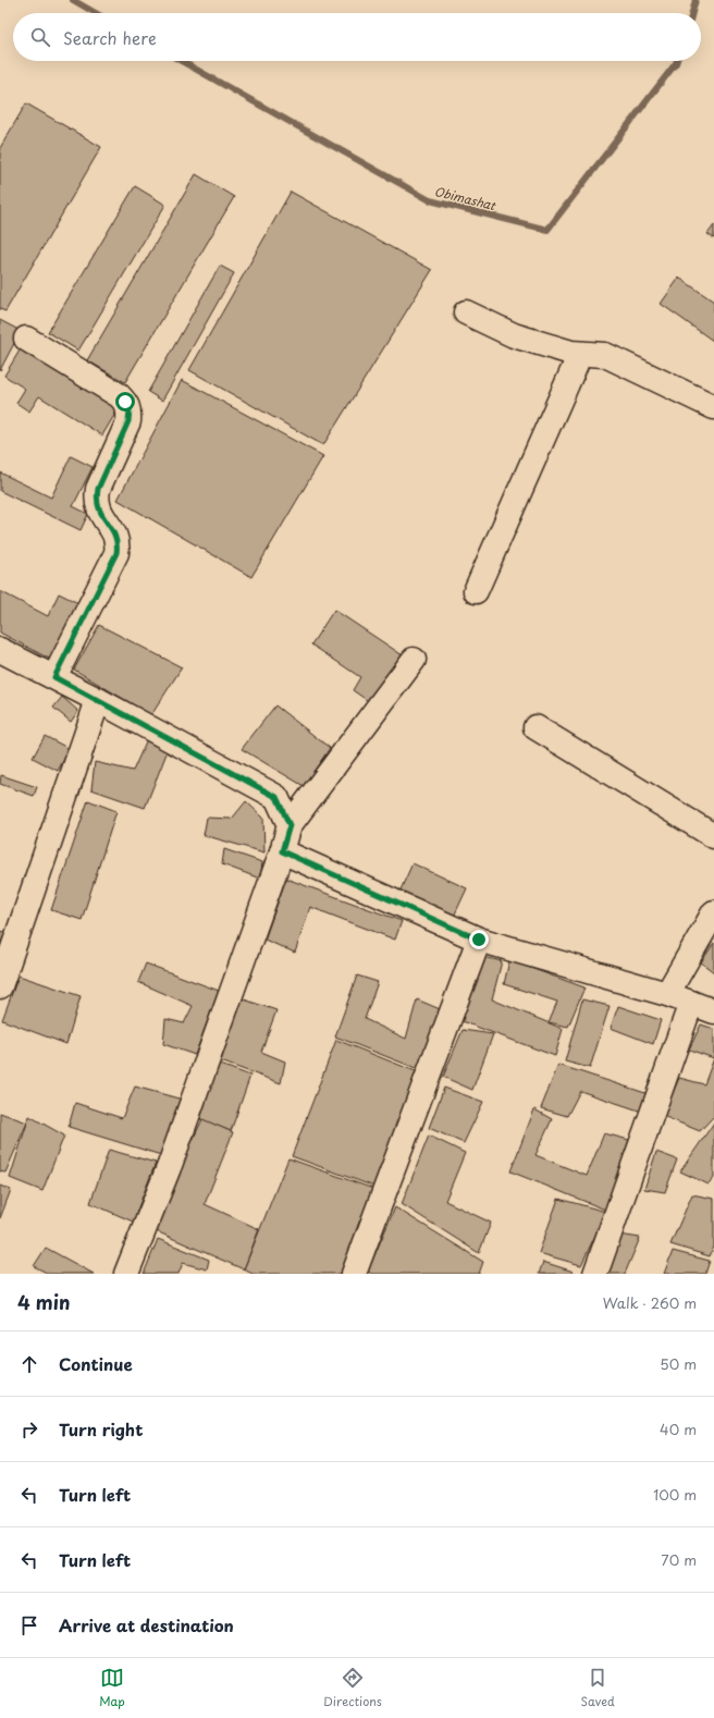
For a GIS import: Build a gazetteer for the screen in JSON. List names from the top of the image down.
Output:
{
  "water": ["Obimashat"],
  "page": {
    "search": "Search here",
    "heading": ["4 min", "Walk · 260 m"],
    "list": [
      ["Continue", "50 m"],
      ["Turn right", "40 m"],
      ["Turn left", "100 m"],
      ["Turn left", "70 m"],
      "Arrive at destination"
    ],
    "nav": ["Map", "Directions", "Saved"]
  }
}
